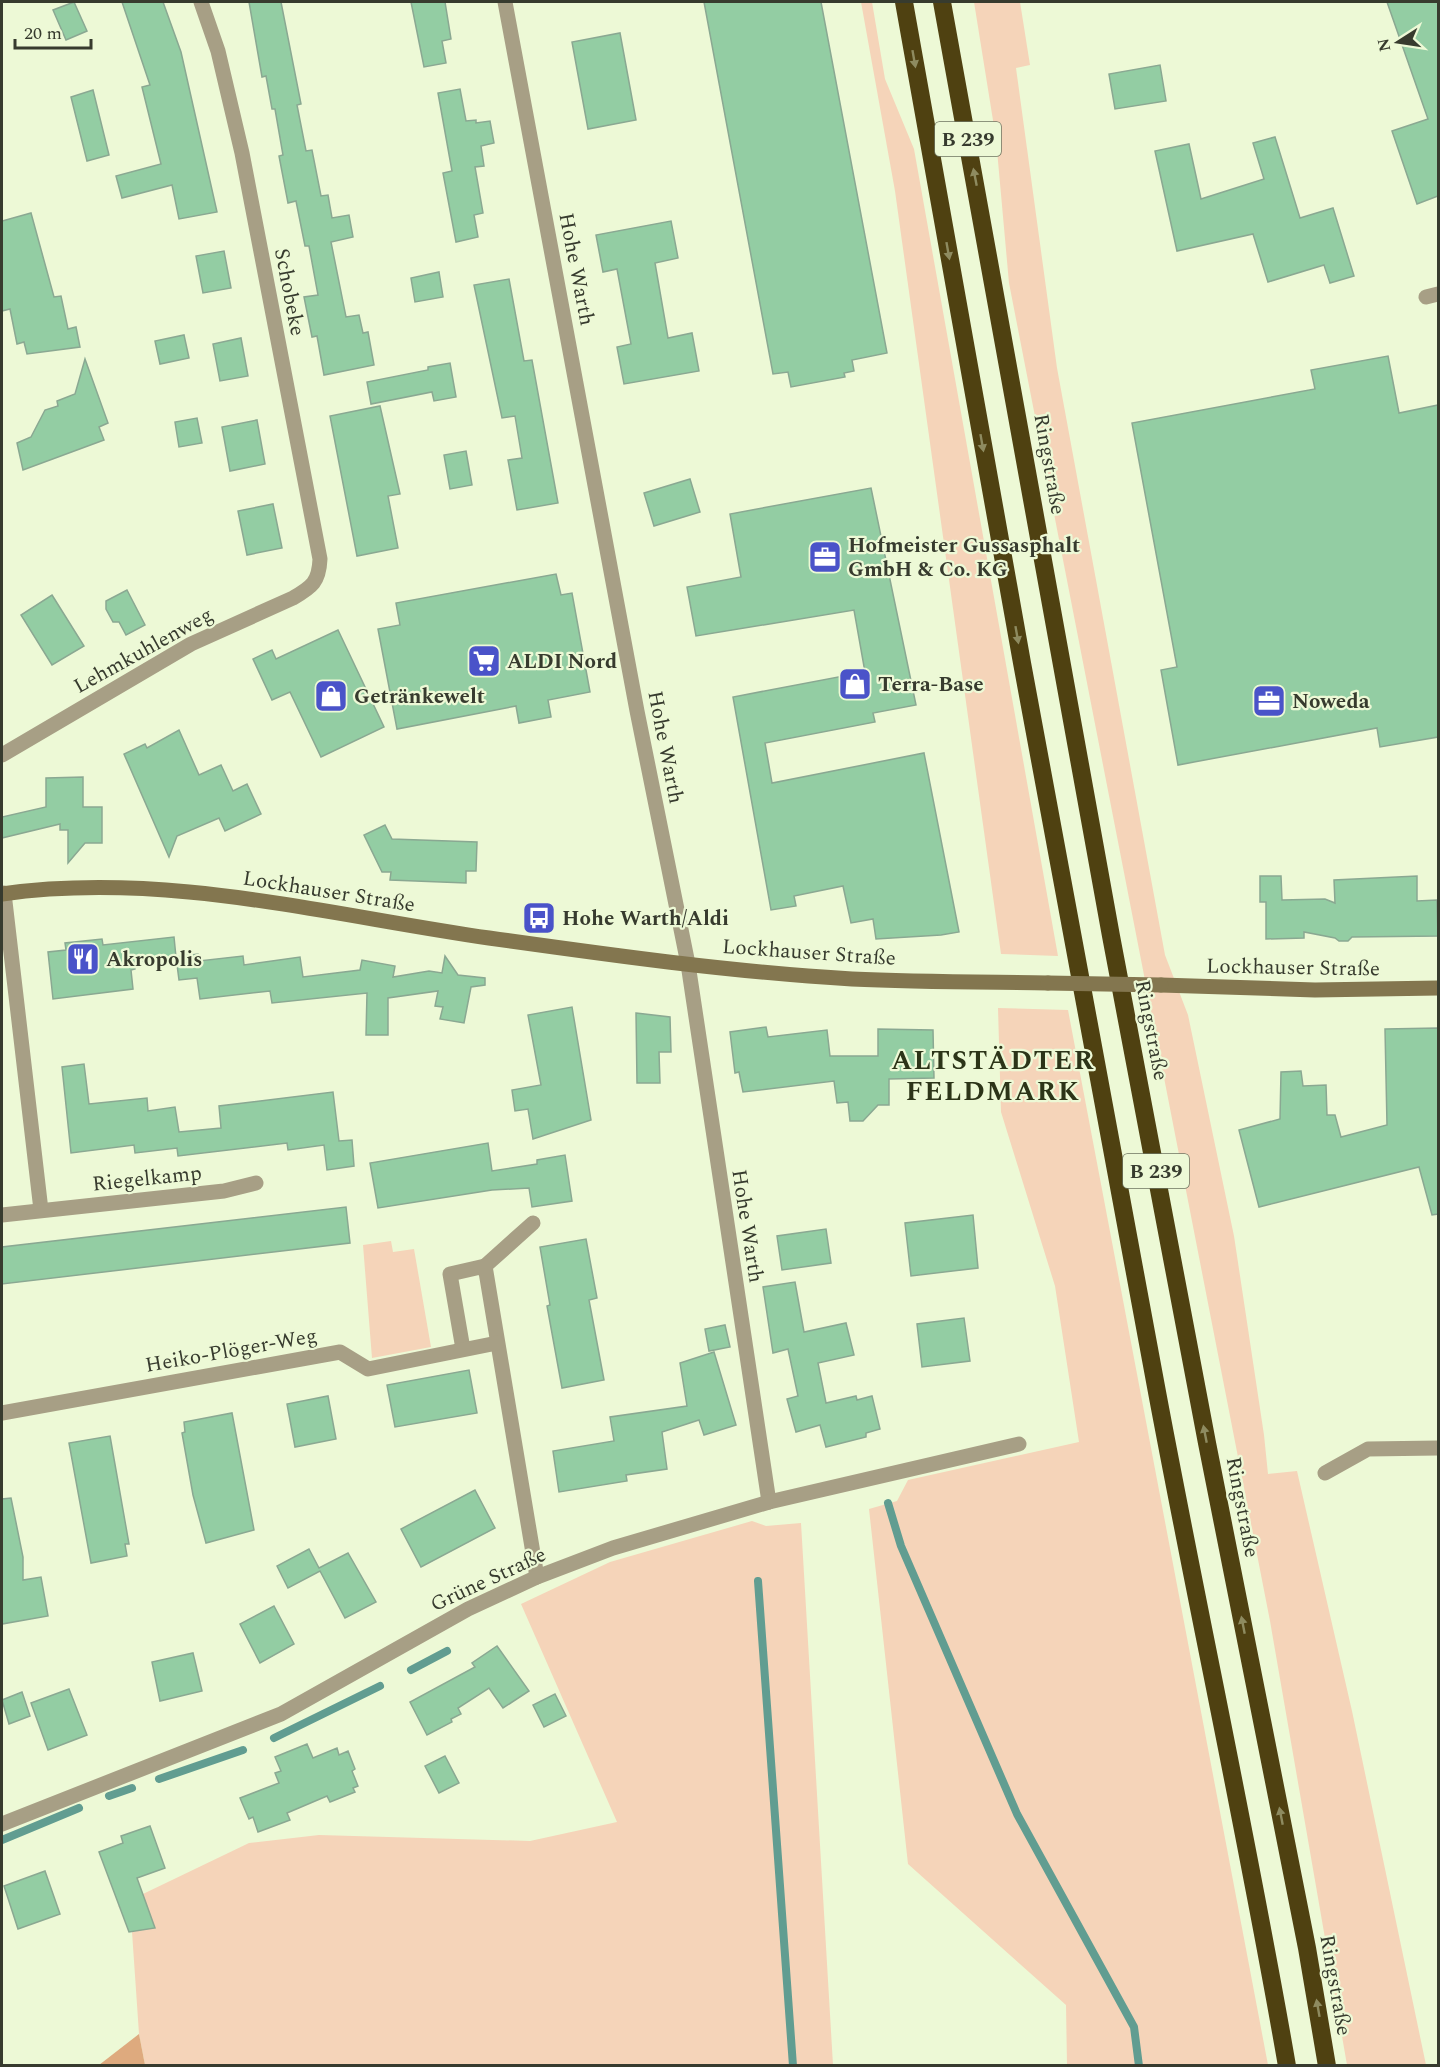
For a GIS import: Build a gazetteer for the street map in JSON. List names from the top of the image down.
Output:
{
  "streets": {
    "highway": ["B 239", "Ringstraße"],
    "street": [
      "Hohe Warth",
      "Schobeke",
      "Lehmkuhlenweg",
      "Lockhauser Straße",
      "Riegelkamp",
      "Heiko-Plöger-Weg",
      "Grüne Straße"
    ]
  },
  "crossings": [
    ["Hohe Warth", "Lockhauser Straße"],
    ["Hohe Warth", "Grüne Straße"],
    ["Schobeke", "Lehmkuhlenweg"]
  ],
  "districts": ["ALTSTÄDTER FELDMARK"],
  "places": {
    "office": ["Hofmeister Gussasphalt GmbH & Co. KG", "Noweda"],
    "supermarket": ["ALDI Nord"],
    "shop": ["Terra-Base", "Getränkewelt"],
    "bus stop": ["Hohe Warth/Aldi"],
    "restaurant": ["Akropolis"]
  },
  "scale_bar": "20 m",
  "north": "left"
}
